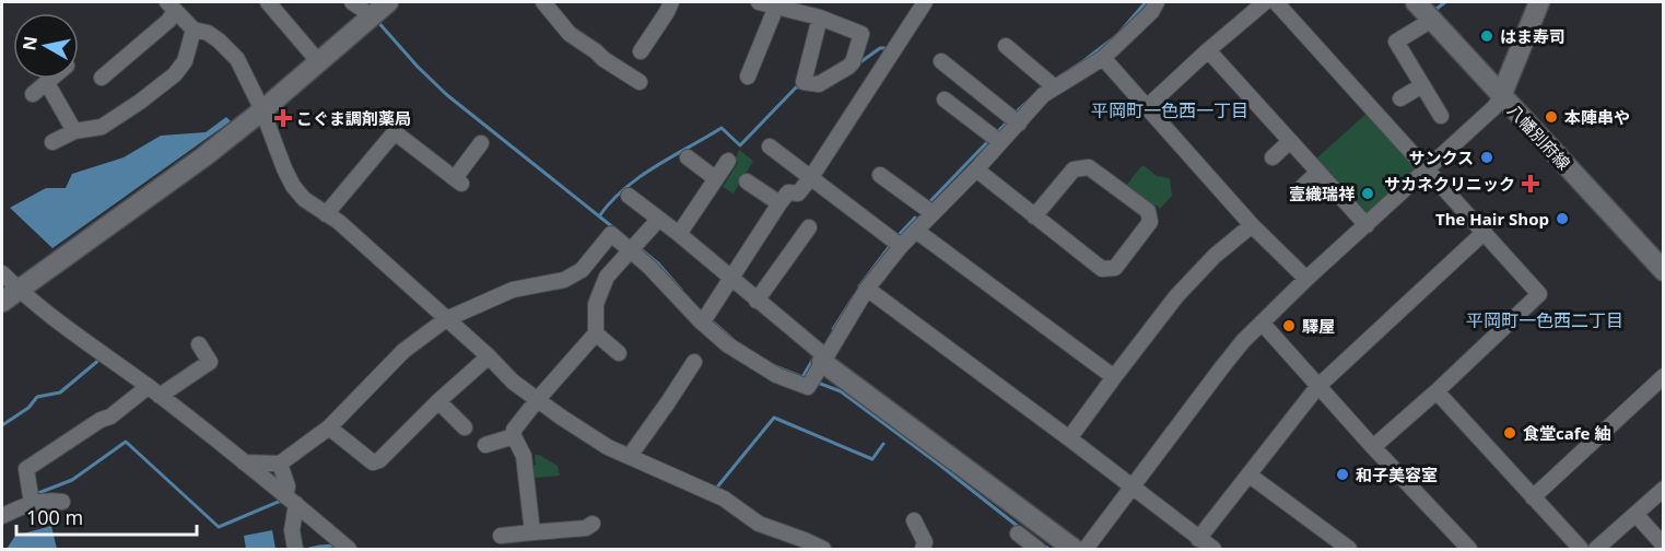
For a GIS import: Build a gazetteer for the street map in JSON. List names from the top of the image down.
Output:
{
  "streets": {
    "street": ["八幡別府線"]
  },
  "districts": ["平岡町一色西一丁目", "平岡町一色西二丁目"],
  "places": {
    "other": [
      "はま寿司",
      "本陣串や",
      "サンクス",
      "壹織瑞祥",
      "The Hair Shop",
      "驛屋",
      "食堂cafe 紬",
      "和子美容室"
    ],
    "health": ["こぐま調剤薬局", "サカネクリニック"]
  },
  "scale_bar": "100 m",
  "north": "left"
}
